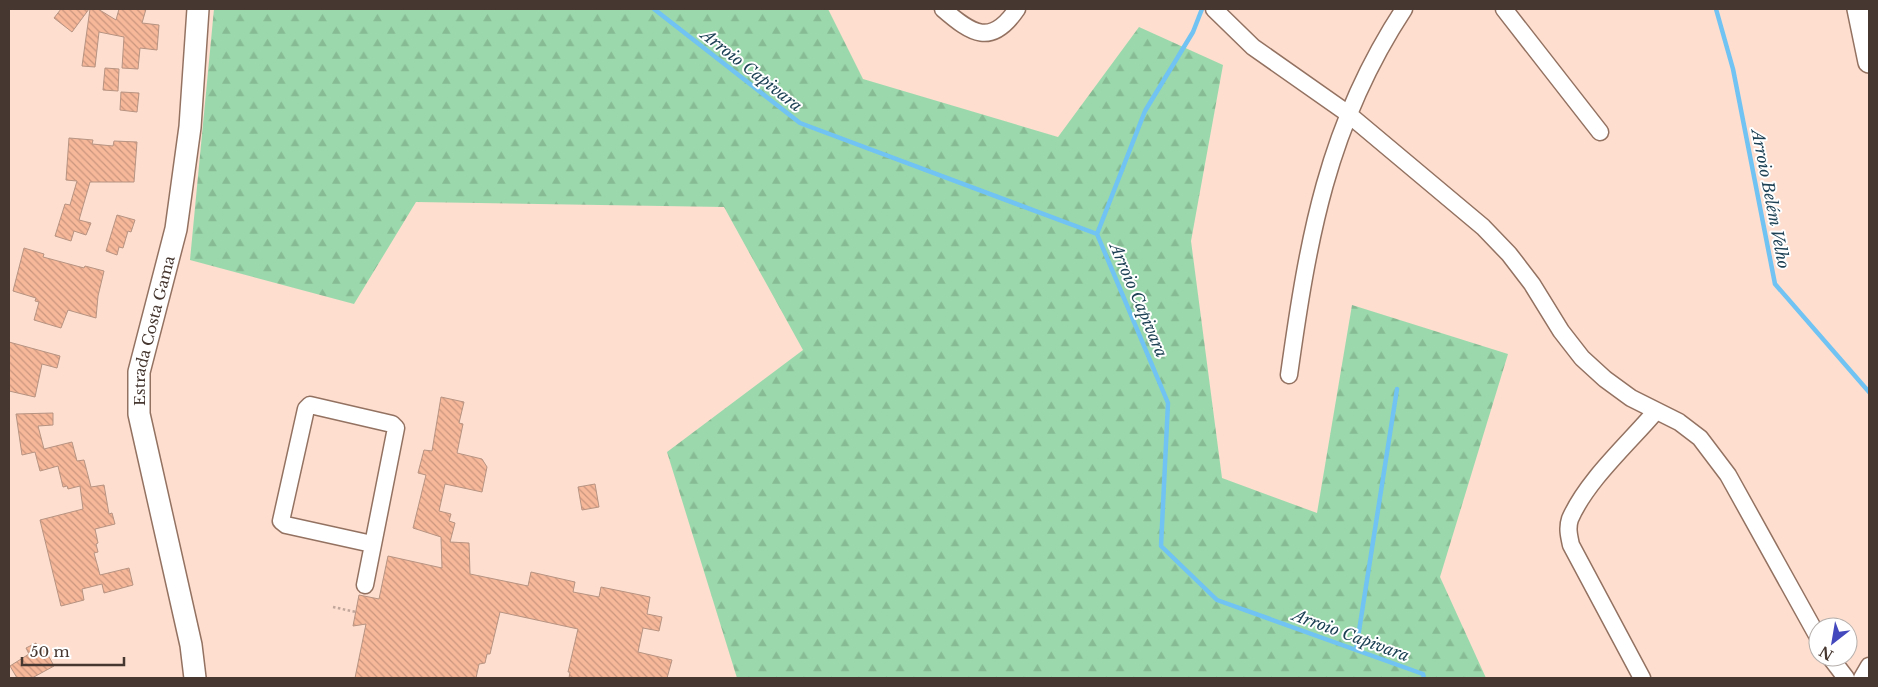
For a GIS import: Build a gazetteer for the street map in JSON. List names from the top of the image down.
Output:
{
  "streets": {
    "main road": ["Estrada Costa Gama"]
  },
  "water": ["Arroio Capivara", "Arroio Belém Velho"],
  "scale_bar": "50 m",
  "north": "bottom left"
}
